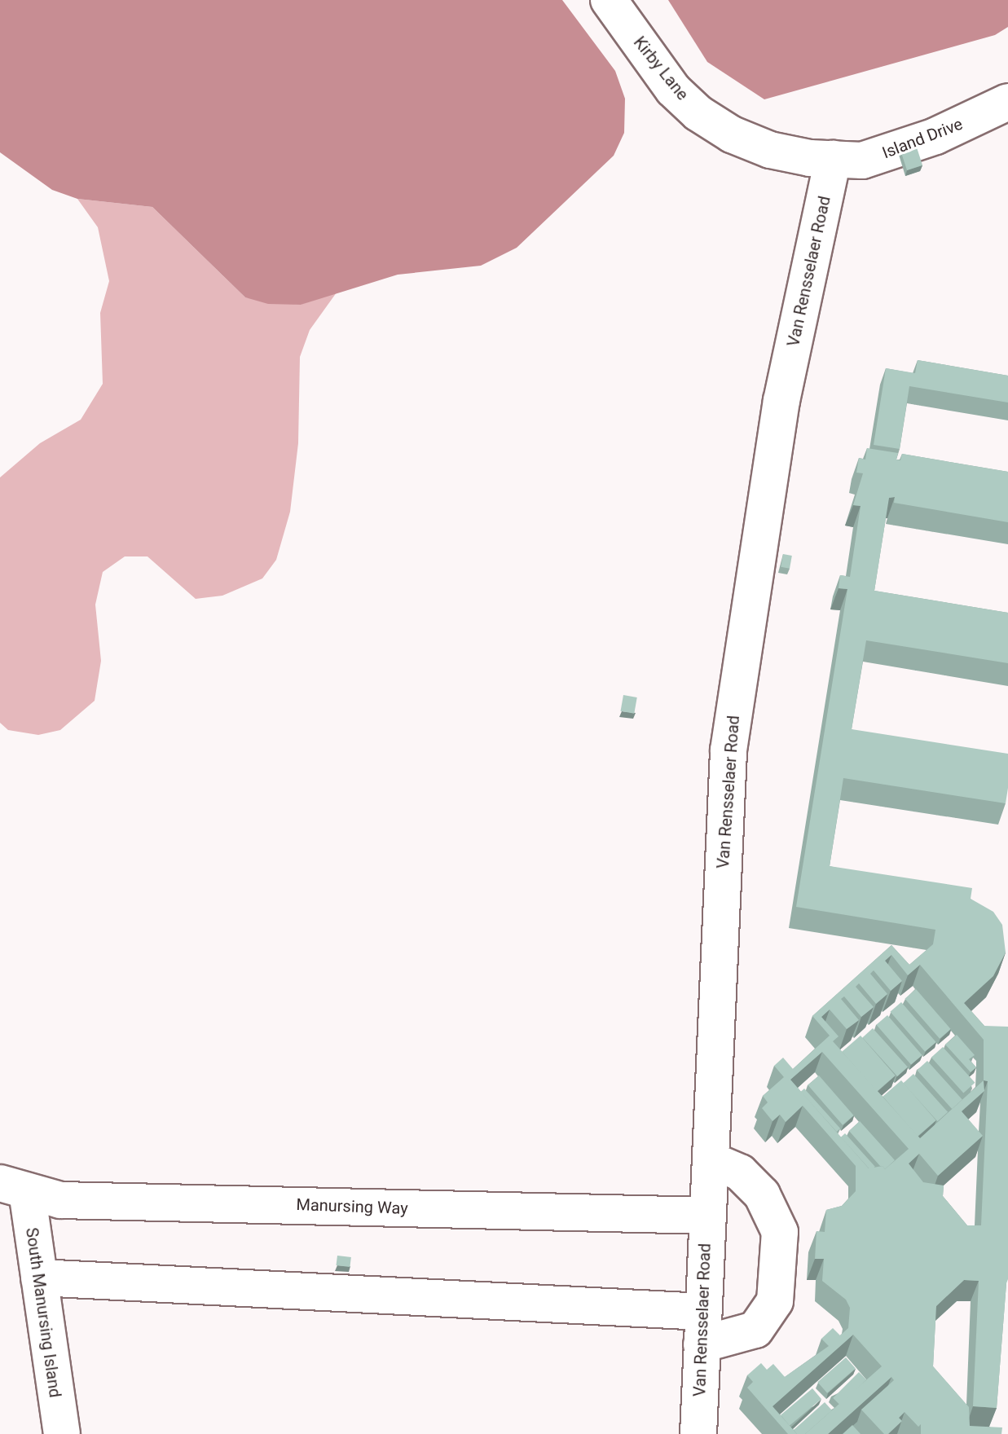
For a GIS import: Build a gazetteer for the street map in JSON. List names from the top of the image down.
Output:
{
  "streets": {
    "street": [
      "Kirby Lane",
      "Island Drive",
      "Van Rensselaer Road",
      "Manursing Way",
      "South Manursing Island"
    ]
  },
  "crossings": [
    ["Kirby Lane", "Island Drive"],
    ["Kirby Lane", "Van Rensselaer Road"],
    ["Island Drive", "Van Rensselaer Road"],
    ["Van Rensselaer Road", "Manursing Way"],
    ["Manursing Way", "South Manursing Island"]
  ]
}
